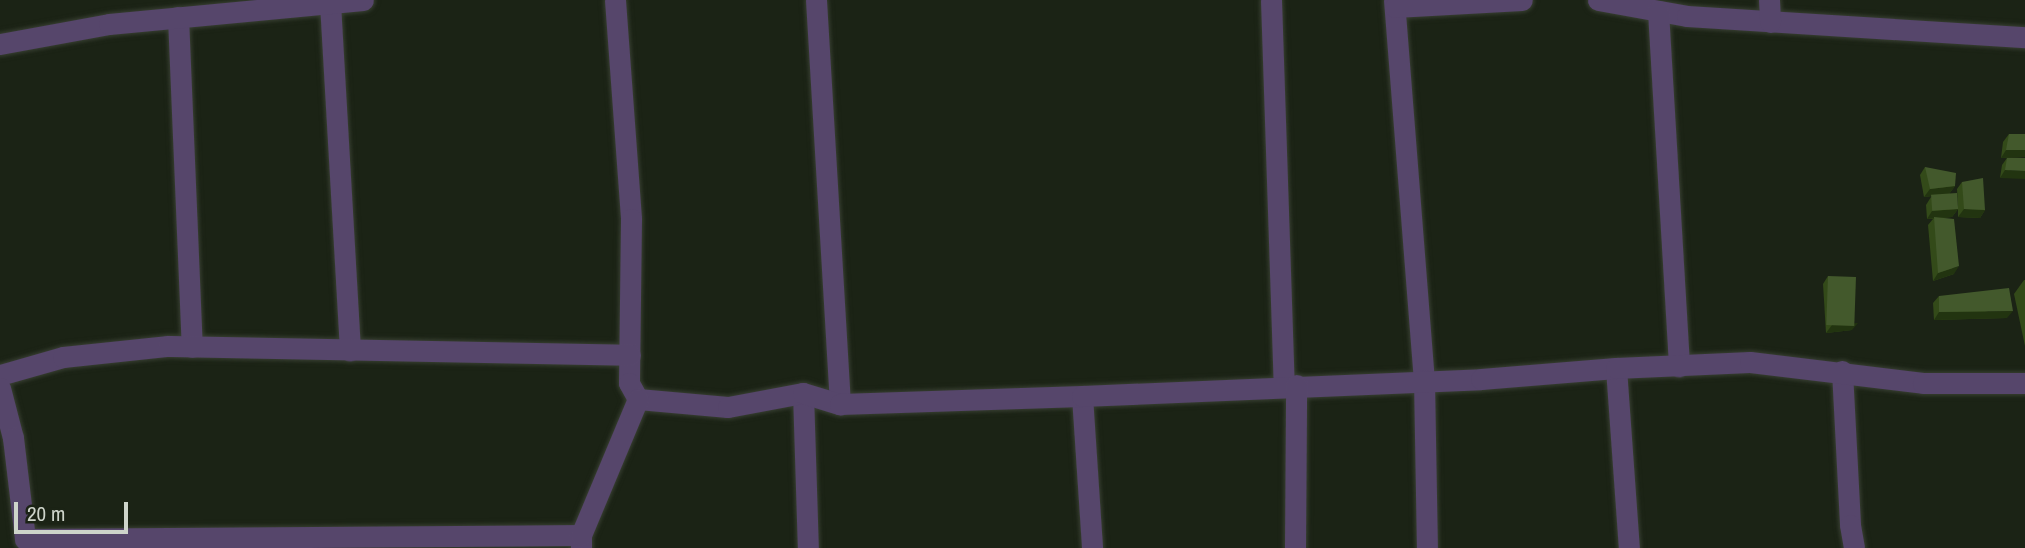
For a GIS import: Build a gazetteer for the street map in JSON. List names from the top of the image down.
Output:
{
  "scale_bar": "20 m"
}
